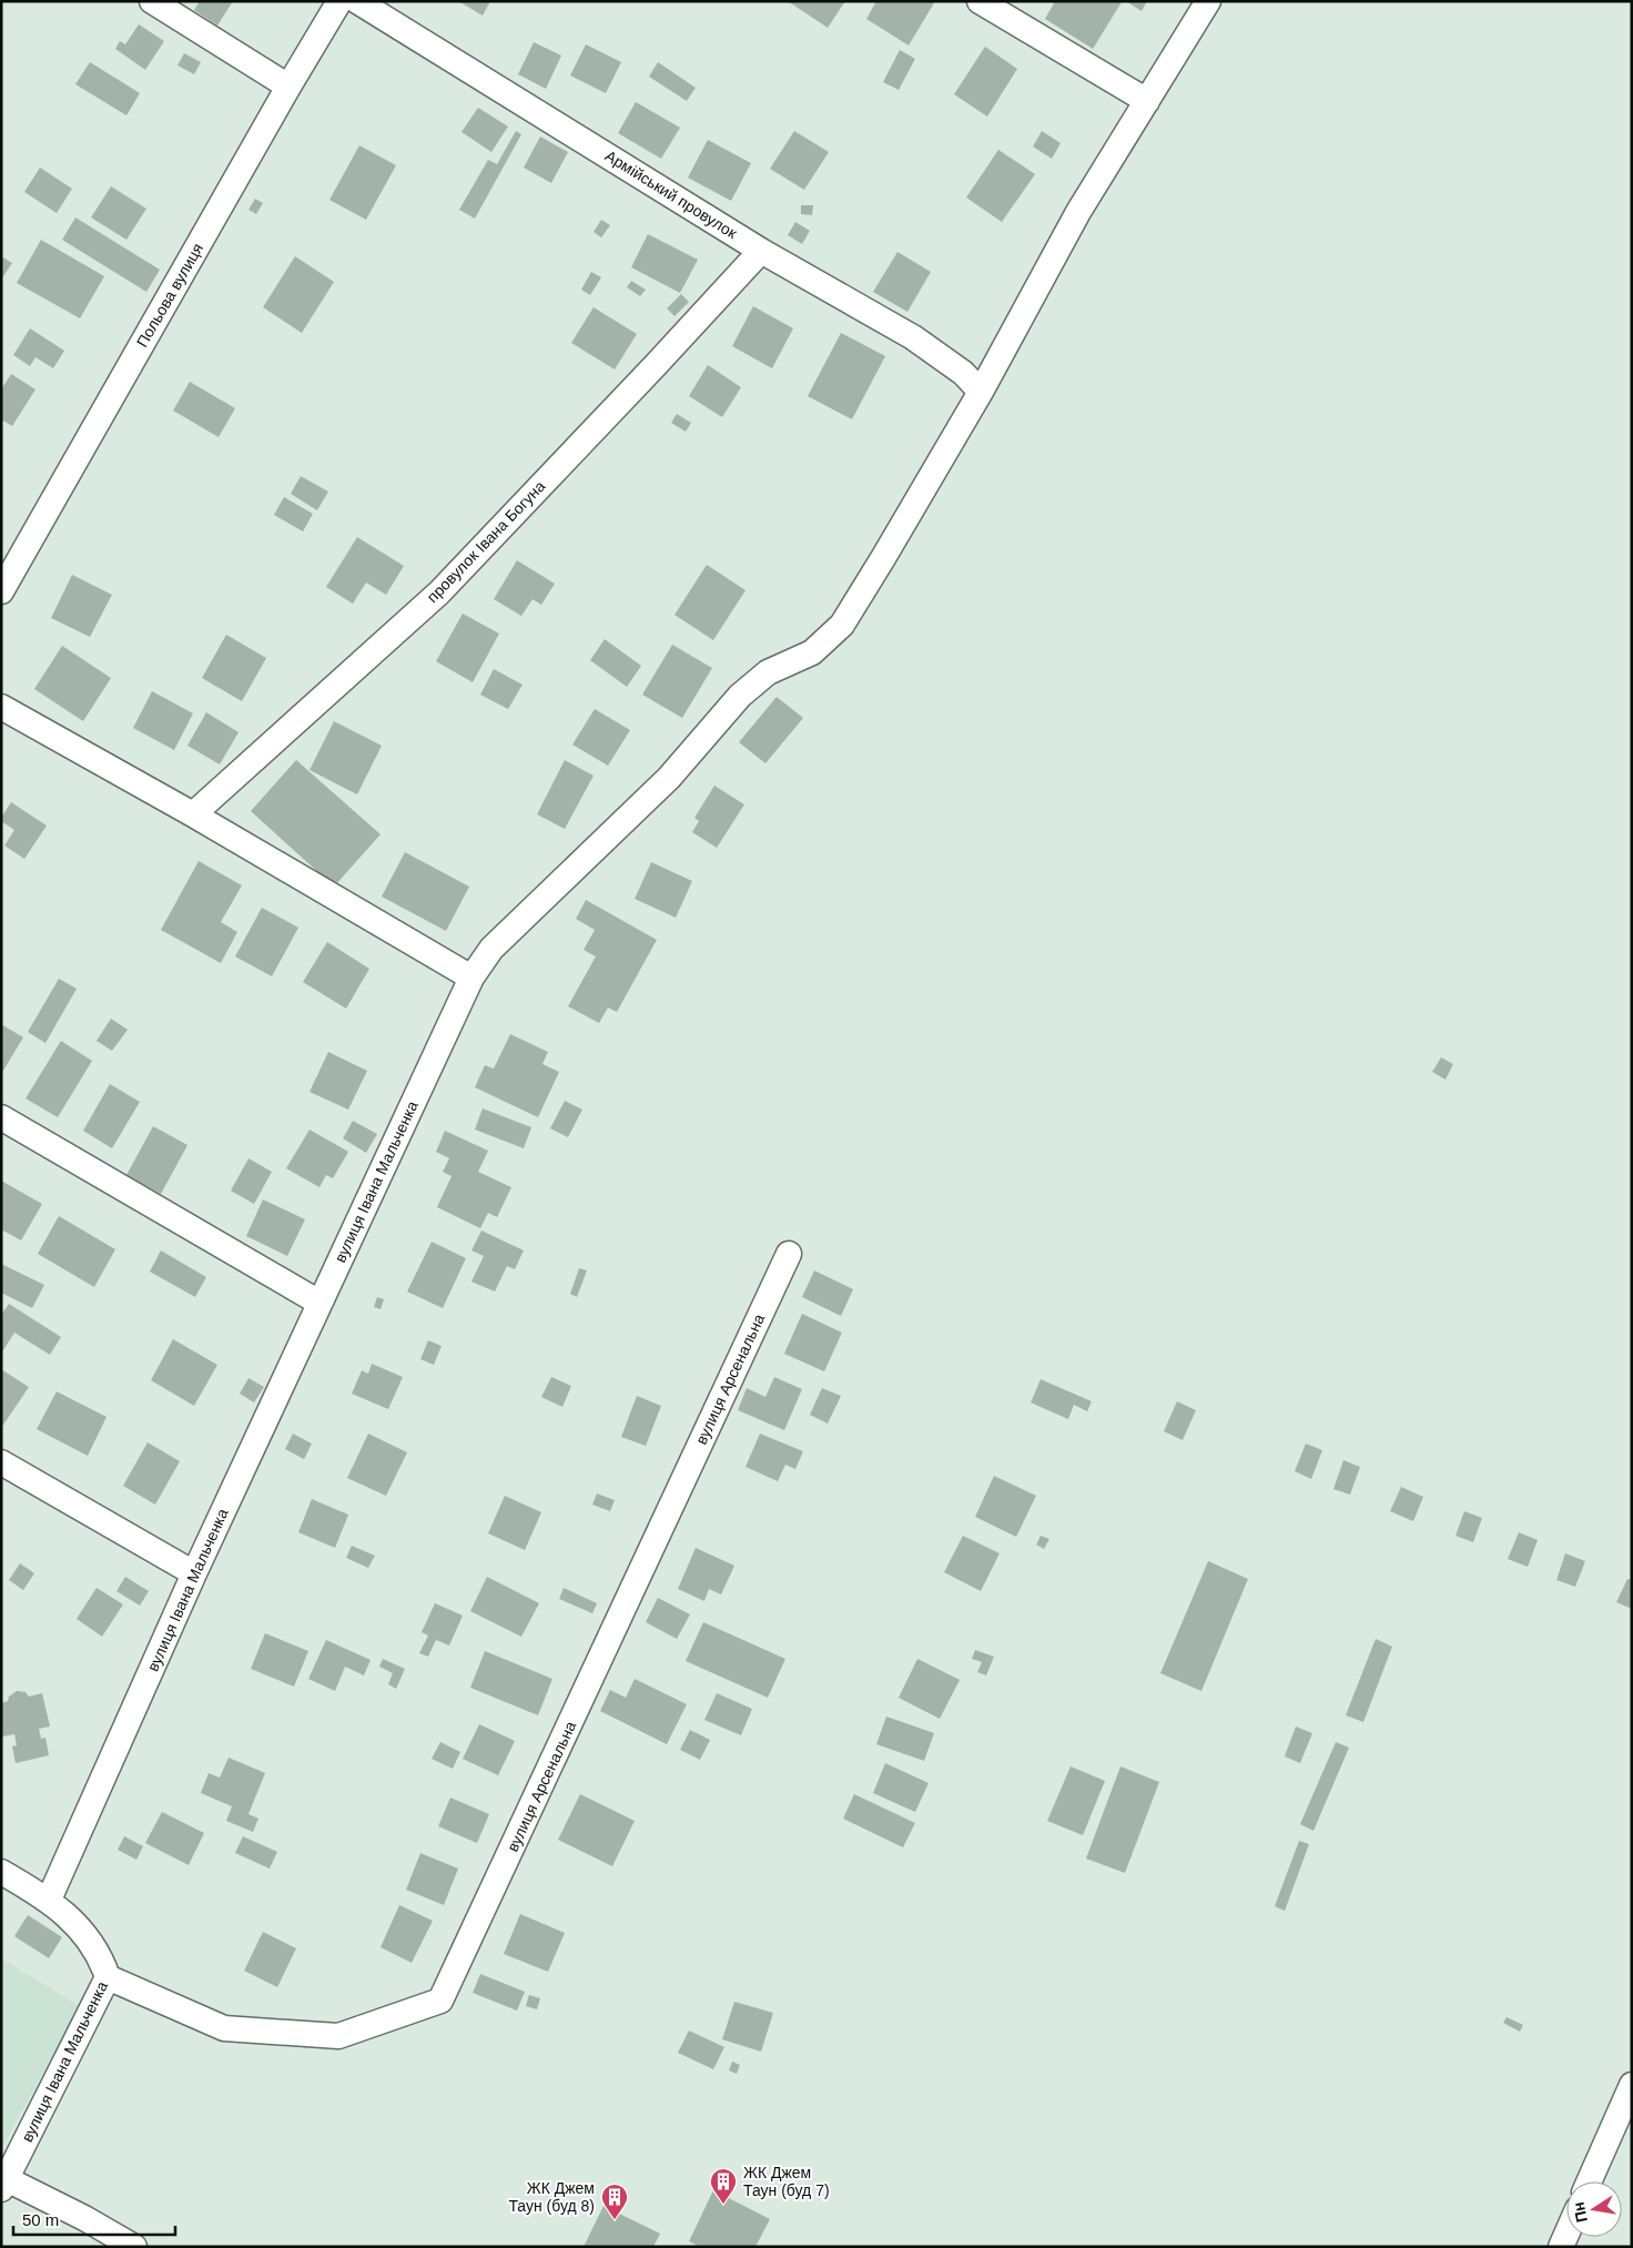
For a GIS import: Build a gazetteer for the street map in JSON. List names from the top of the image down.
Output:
{
  "streets": {
    "street": [
      "Армійський провулок",
      "Польова вулиця",
      "провулок Івана Богуна",
      "вулиця Івана Мальченка",
      "вулиця Арсенальна"
    ]
  },
  "crossings": [
    ["Армійський провулок", "провулок Івана Богуна"],
    ["Армійський провулок", "вулиця Івана Мальченка"],
    ["вулиця Івана Мальченка", "вулиця Арсенальна"]
  ],
  "places": {
    "building": ["ЖК Джем Таун (буд 7)", "ЖК Джем Таун (буд 8)"]
  },
  "scale_bar": "50 m",
  "north": "left"
}
